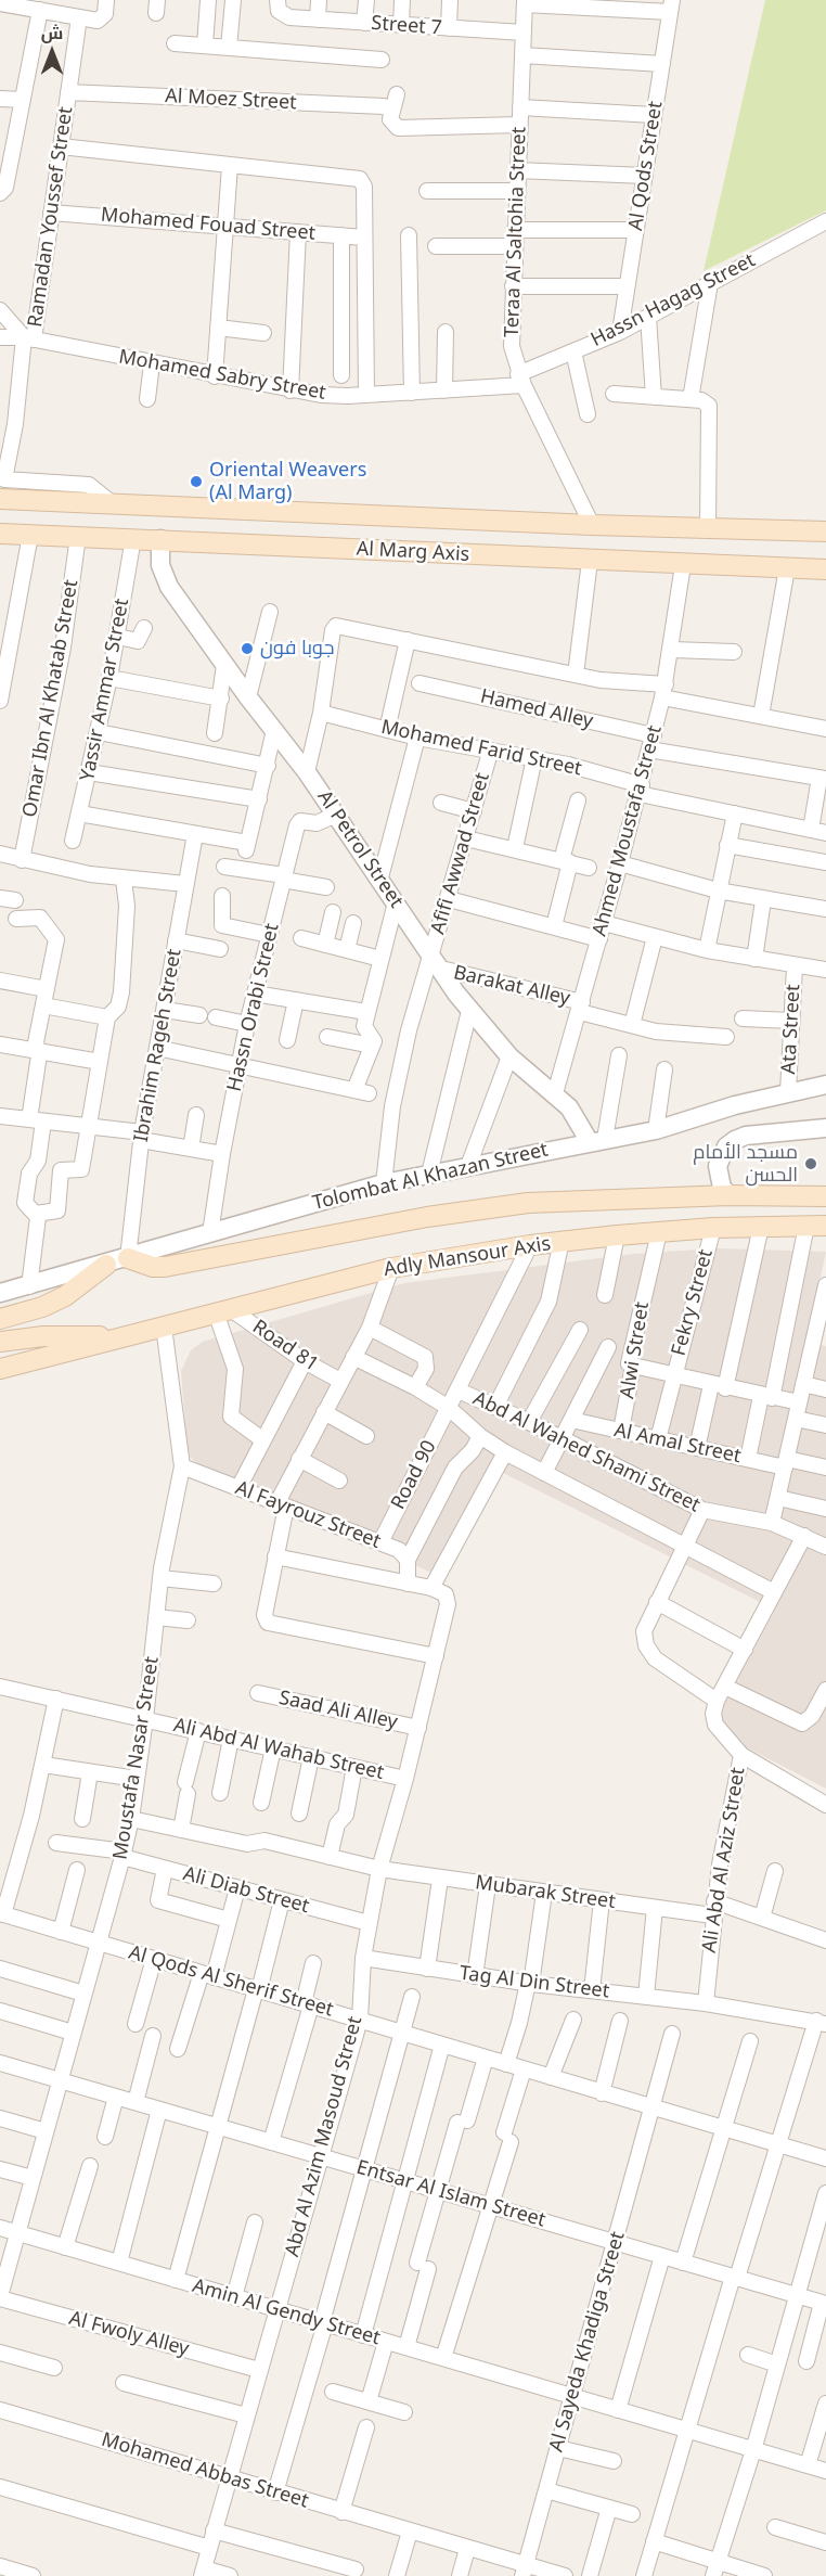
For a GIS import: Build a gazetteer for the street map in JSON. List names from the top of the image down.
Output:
{
  "streets": {
    "main road": ["Al Marg Axis", "Adly Mansour Axis"],
    "street": [
      "Street 7",
      "Al Moez Street",
      "Al Qods Street",
      "Ramadan Youssef Street",
      "Mohamed Fouad Street",
      "Teraa Al Saltohia Street",
      "Hassn Hagag Street",
      "Mohamed Sabry Street",
      "Yassir Ammar Street",
      "Omar Ibn Al Khatab Street",
      "Hamed Alley",
      "Mohamed Farid Street",
      "Ahmed Moustafa Street",
      "Al Petrol Street",
      "Afifi Awwad Street",
      "Barakat Alley",
      "Hassn Orabi Street",
      "Ata Street",
      "Ibrahim Rageh Street",
      "Tolombat Al Khazan Street",
      "Fekry Street",
      "Road 81",
      "Alwi Street",
      "Al Amal Street",
      "Abd Al Wahed Shami Street",
      "Road 90",
      "Al Fayrouz Street",
      "Saad Ali Alley",
      "Ali Abd Al Wahab Street",
      "Moustafa Nasar Street",
      "Ali Abd Al Aziz Street",
      "Ali Diab Street",
      "Mubarak Street",
      "Al Qods Al Sherif Street",
      "Tag Al Din Street",
      "Abd Al Azim Masoud Street",
      "Entsar Al Islam Street",
      "Amin Al Gendy Street",
      "Al Fwoly Alley",
      "Al Sayeda Khadiga Street",
      "Mohamed Abbas Street"
    ]
  },
  "crossings": [
    ["Street 7", "Teraa Al Saltohia Street"],
    ["Al Moez Street", "Ramadan Youssef Street"],
    ["Al Qods Street", "Hassn Hagag Street"],
    ["Ramadan Youssef Street", "Mohamed Fouad Street"],
    ["Ramadan Youssef Street", "Mohamed Sabry Street"],
    ["Teraa Al Saltohia Street", "Hassn Hagag Street"],
    ["Teraa Al Saltohia Street", "Mohamed Sabry Street"],
    ["Teraa Al Saltohia Street", "Al Marg Axis"],
    ["Hassn Hagag Street", "Mohamed Sabry Street"],
    ["Al Marg Axis", "Yassir Ammar Street"],
    ["Al Marg Axis", "Omar Ibn Al Khatab Street"],
    ["Al Marg Axis", "Ahmed Moustafa Street"],
    ["Al Marg Axis", "Al Petrol Street"],
    ["Hamed Alley", "Ahmed Moustafa Street"],
    ["Mohamed Farid Street", "Ahmed Moustafa Street"],
    ["Mohamed Farid Street", "Afifi Awwad Street"],
    ["Ahmed Moustafa Street", "Al Petrol Street"],
    ["Ahmed Moustafa Street", "Barakat Alley"],
    ["Al Petrol Street", "Afifi Awwad Street"],
    ["Al Petrol Street", "Barakat Alley"],
    ["Al Petrol Street", "Hassn Orabi Street"],
    ["Al Petrol Street", "Tolombat Al Khazan Street"],
    ["Afifi Awwad Street", "Barakat Alley"],
    ["Afifi Awwad Street", "Tolombat Al Khazan Street"],
    ["Hassn Orabi Street", "Tolombat Al Khazan Street"],
    ["Ata Street", "Tolombat Al Khazan Street"],
    ["Ibrahim Rageh Street", "Tolombat Al Khazan Street"],
    ["Adly Mansour Axis", "Fekry Street"],
    ["Adly Mansour Axis", "Road 81"],
    ["Adly Mansour Axis", "Alwi Street"],
    ["Adly Mansour Axis", "Road 90"],
    ["Adly Mansour Axis", "Moustafa Nasar Street"],
    ["Fekry Street", "Al Amal Street"],
    ["Alwi Street", "Al Amal Street"],
    ["Abd Al Wahed Shami Street", "Road 90"],
    ["Road 90", "Al Fayrouz Street"],
    ["Al Fayrouz Street", "Moustafa Nasar Street"],
    ["Saad Ali Alley", "Abd Al Azim Masoud Street"],
    ["Ali Abd Al Wahab Street", "Moustafa Nasar Street"],
    ["Ali Abd Al Wahab Street", "Abd Al Azim Masoud Street"],
    ["Moustafa Nasar Street", "Ali Diab Street"],
    ["Moustafa Nasar Street", "Mubarak Street"],
    ["Moustafa Nasar Street", "Al Qods Al Sherif Street"],
    ["Moustafa Nasar Street", "Entsar Al Islam Street"],
    ["Moustafa Nasar Street", "Amin Al Gendy Street"],
    ["Moustafa Nasar Street", "Al Fwoly Alley"],
    ["Ali Abd Al Aziz Street", "Mubarak Street"],
    ["Ali Abd Al Aziz Street", "Tag Al Din Street"],
    ["Ali Diab Street", "Abd Al Azim Masoud Street"],
    ["Mubarak Street", "Abd Al Azim Masoud Street"],
    ["Al Qods Al Sherif Street", "Abd Al Azim Masoud Street"],
    ["Al Qods Al Sherif Street", "Al Sayeda Khadiga Street"],
    ["Tag Al Din Street", "Abd Al Azim Masoud Street"],
    ["Abd Al Azim Masoud Street", "Entsar Al Islam Street"],
    ["Abd Al Azim Masoud Street", "Amin Al Gendy Street"],
    ["Abd Al Azim Masoud Street", "Al Fwoly Alley"],
    ["Abd Al Azim Masoud Street", "Mohamed Abbas Street"],
    ["Entsar Al Islam Street", "Al Sayeda Khadiga Street"],
    ["Amin Al Gendy Street", "Al Sayeda Khadiga Street"],
    ["Al Sayeda Khadiga Street", "Mohamed Abbas Street"]
  ],
  "places": ["Oriental Weavers (Al Marg)", "جوبا فون", "مسجد الأمام الحسن"],
  "north": "top"
}
